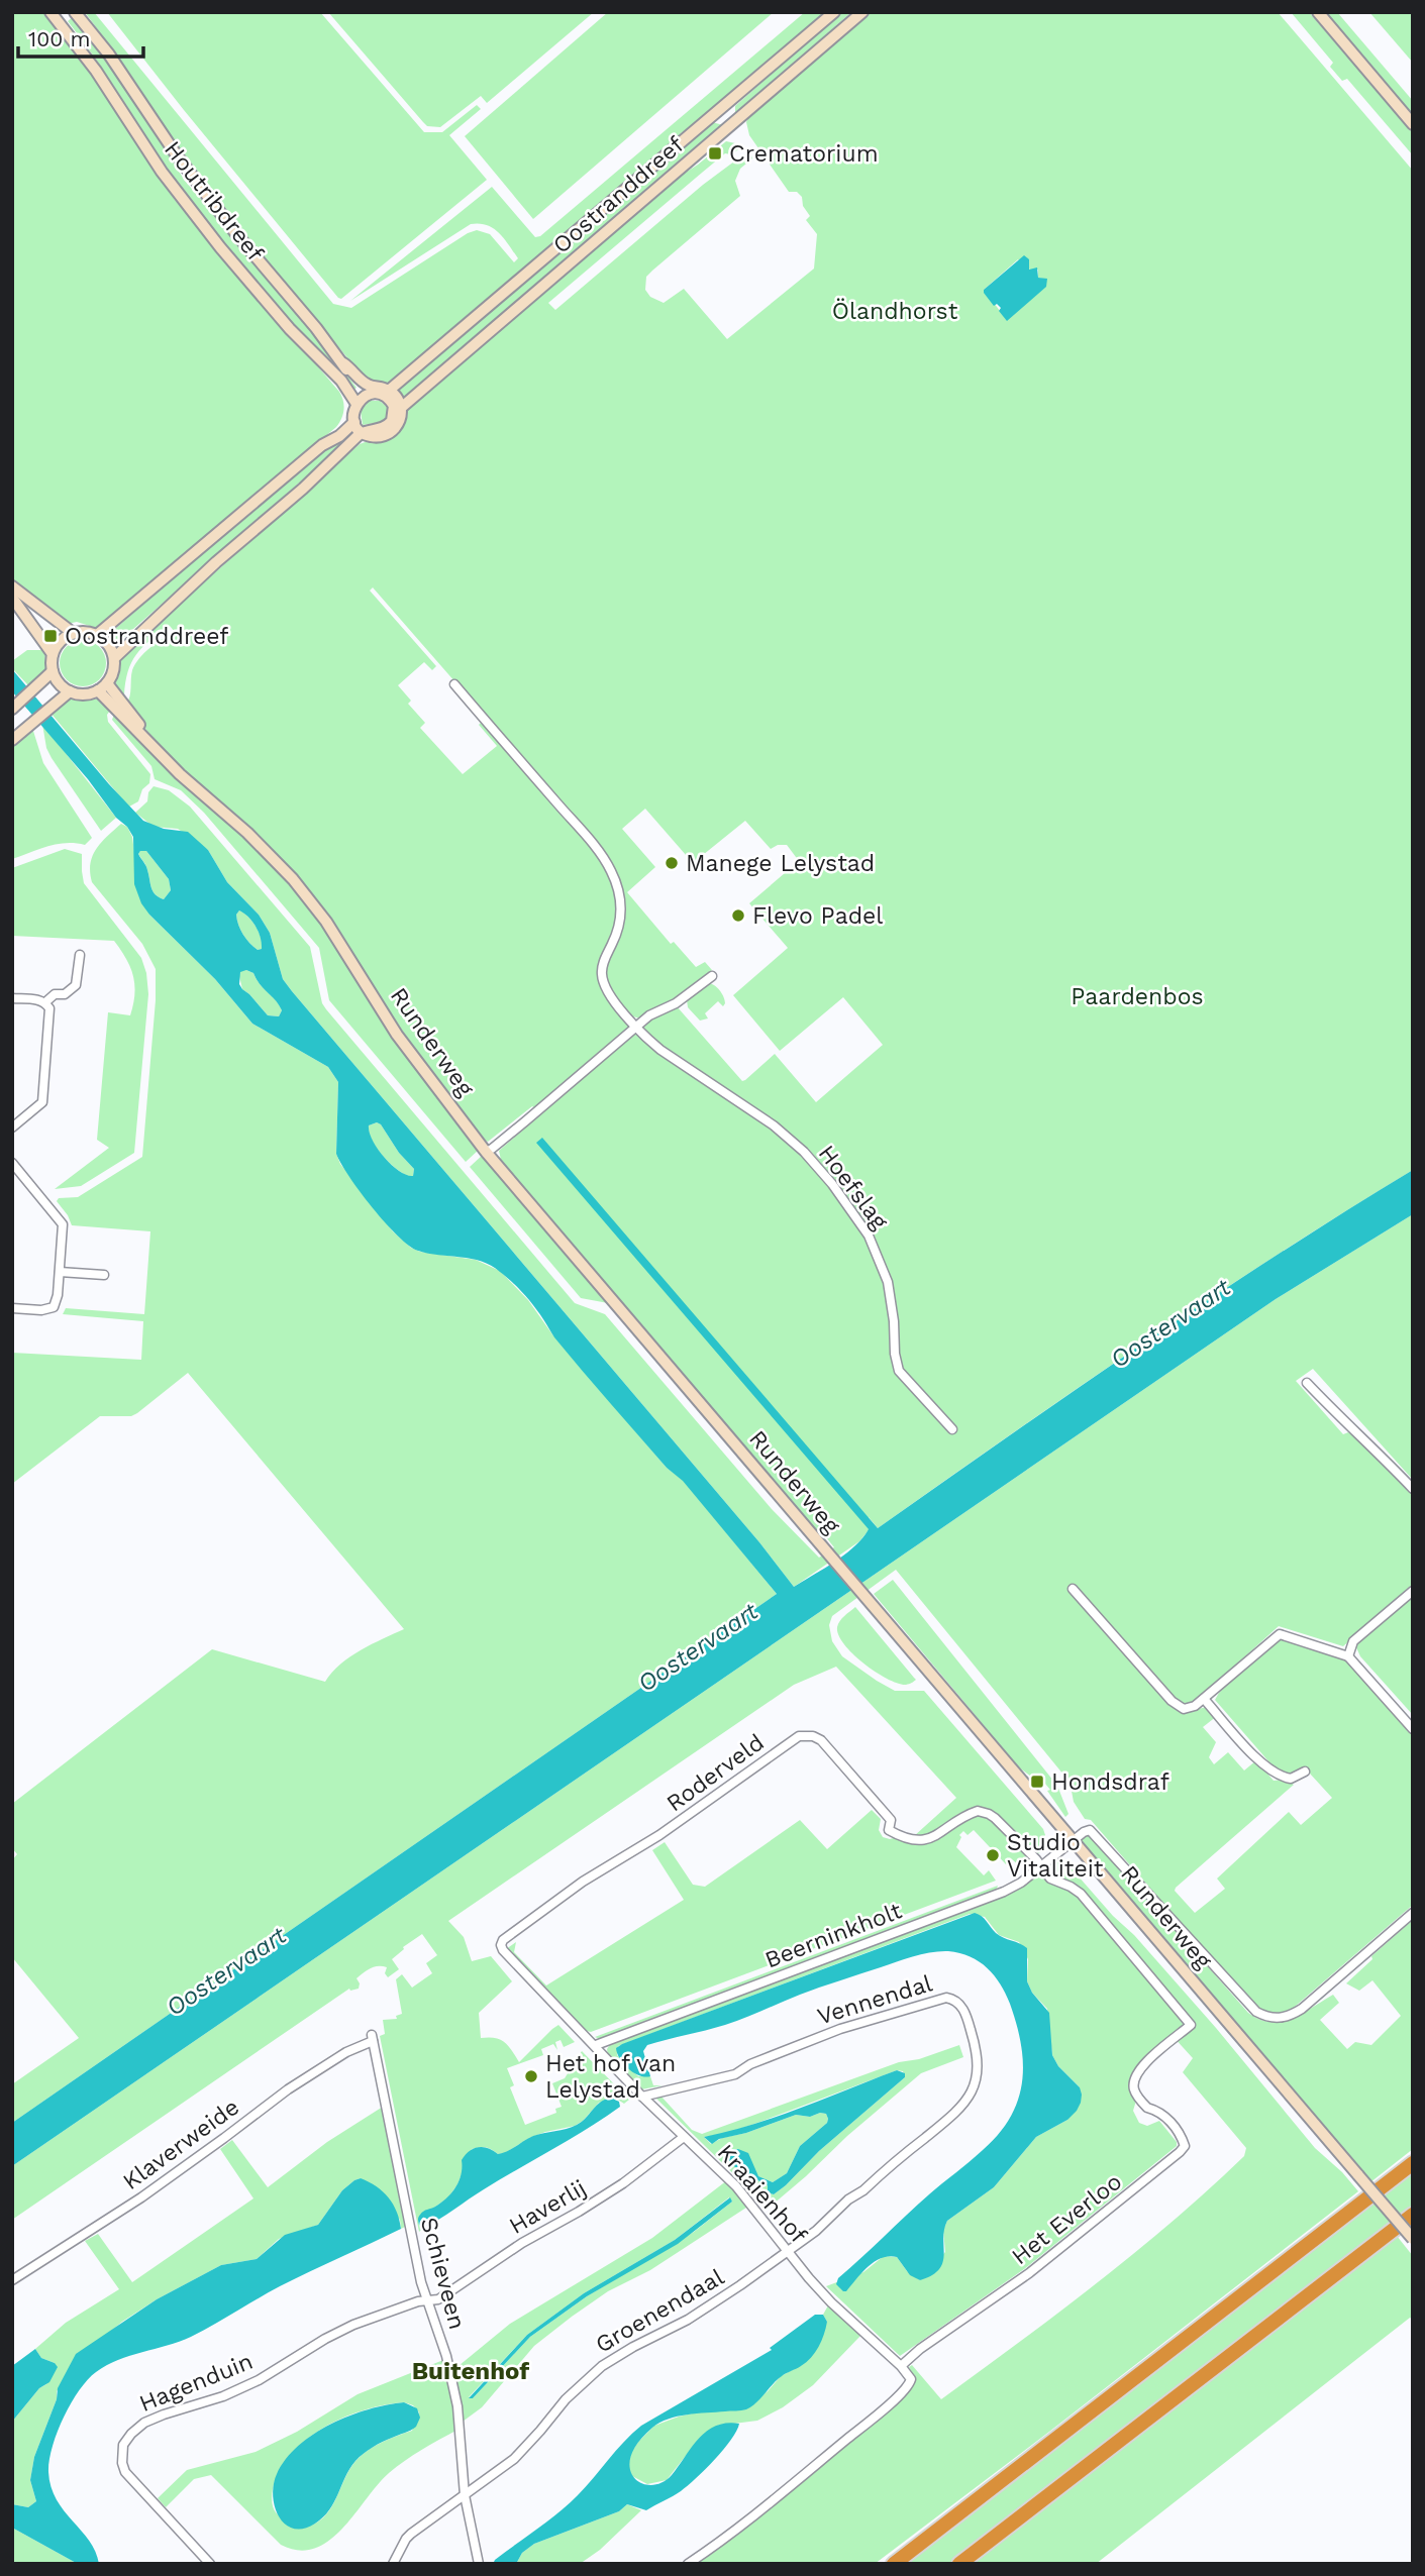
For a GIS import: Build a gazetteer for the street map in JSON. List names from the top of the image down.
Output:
{
  "streets": {
    "main road": ["Oostranddreef", "Houtribdreef", "Runderweg"],
    "street": [
      "Hoefslag",
      "Roderveld",
      "Beerninkholt",
      "Vennendal",
      "Klaverweide",
      "Kraaienhof",
      "Haverlij",
      "Het Everloo",
      "Schieveen",
      "Groenendaal",
      "Hagenduin"
    ]
  },
  "crossings": [
    ["Oostranddreef", "Houtribdreef"],
    ["Runderweg", "Beerninkholt"],
    ["Roderveld", "Beerninkholt"],
    ["Roderveld", "Kraaienhof"],
    ["Roderveld", "Het Everloo"],
    ["Beerninkholt", "Kraaienhof"],
    ["Beerninkholt", "Het Everloo"],
    ["Vennendal", "Kraaienhof"],
    ["Vennendal", "Groenendaal"],
    ["Klaverweide", "Schieveen"],
    ["Kraaienhof", "Haverlij"],
    ["Kraaienhof", "Het Everloo"],
    ["Kraaienhof", "Groenendaal"],
    ["Haverlij", "Schieveen"],
    ["Haverlij", "Hagenduin"],
    ["Schieveen", "Groenendaal"],
    ["Schieveen", "Hagenduin"]
  ],
  "districts": ["Buitenhof"],
  "water": ["Oostervaart"],
  "parks": ["Ölandhorst", "Paardenbos"],
  "places": {
    "transit": ["Crematorium", "Oostranddreef", "Hondsdraf"],
    "other": [
      "Manege Lelystad",
      "Flevo Padel",
      "Studio Vitaliteit",
      "Het hof van Lelystad"
    ]
  },
  "scale_bar": "100 m"
}
